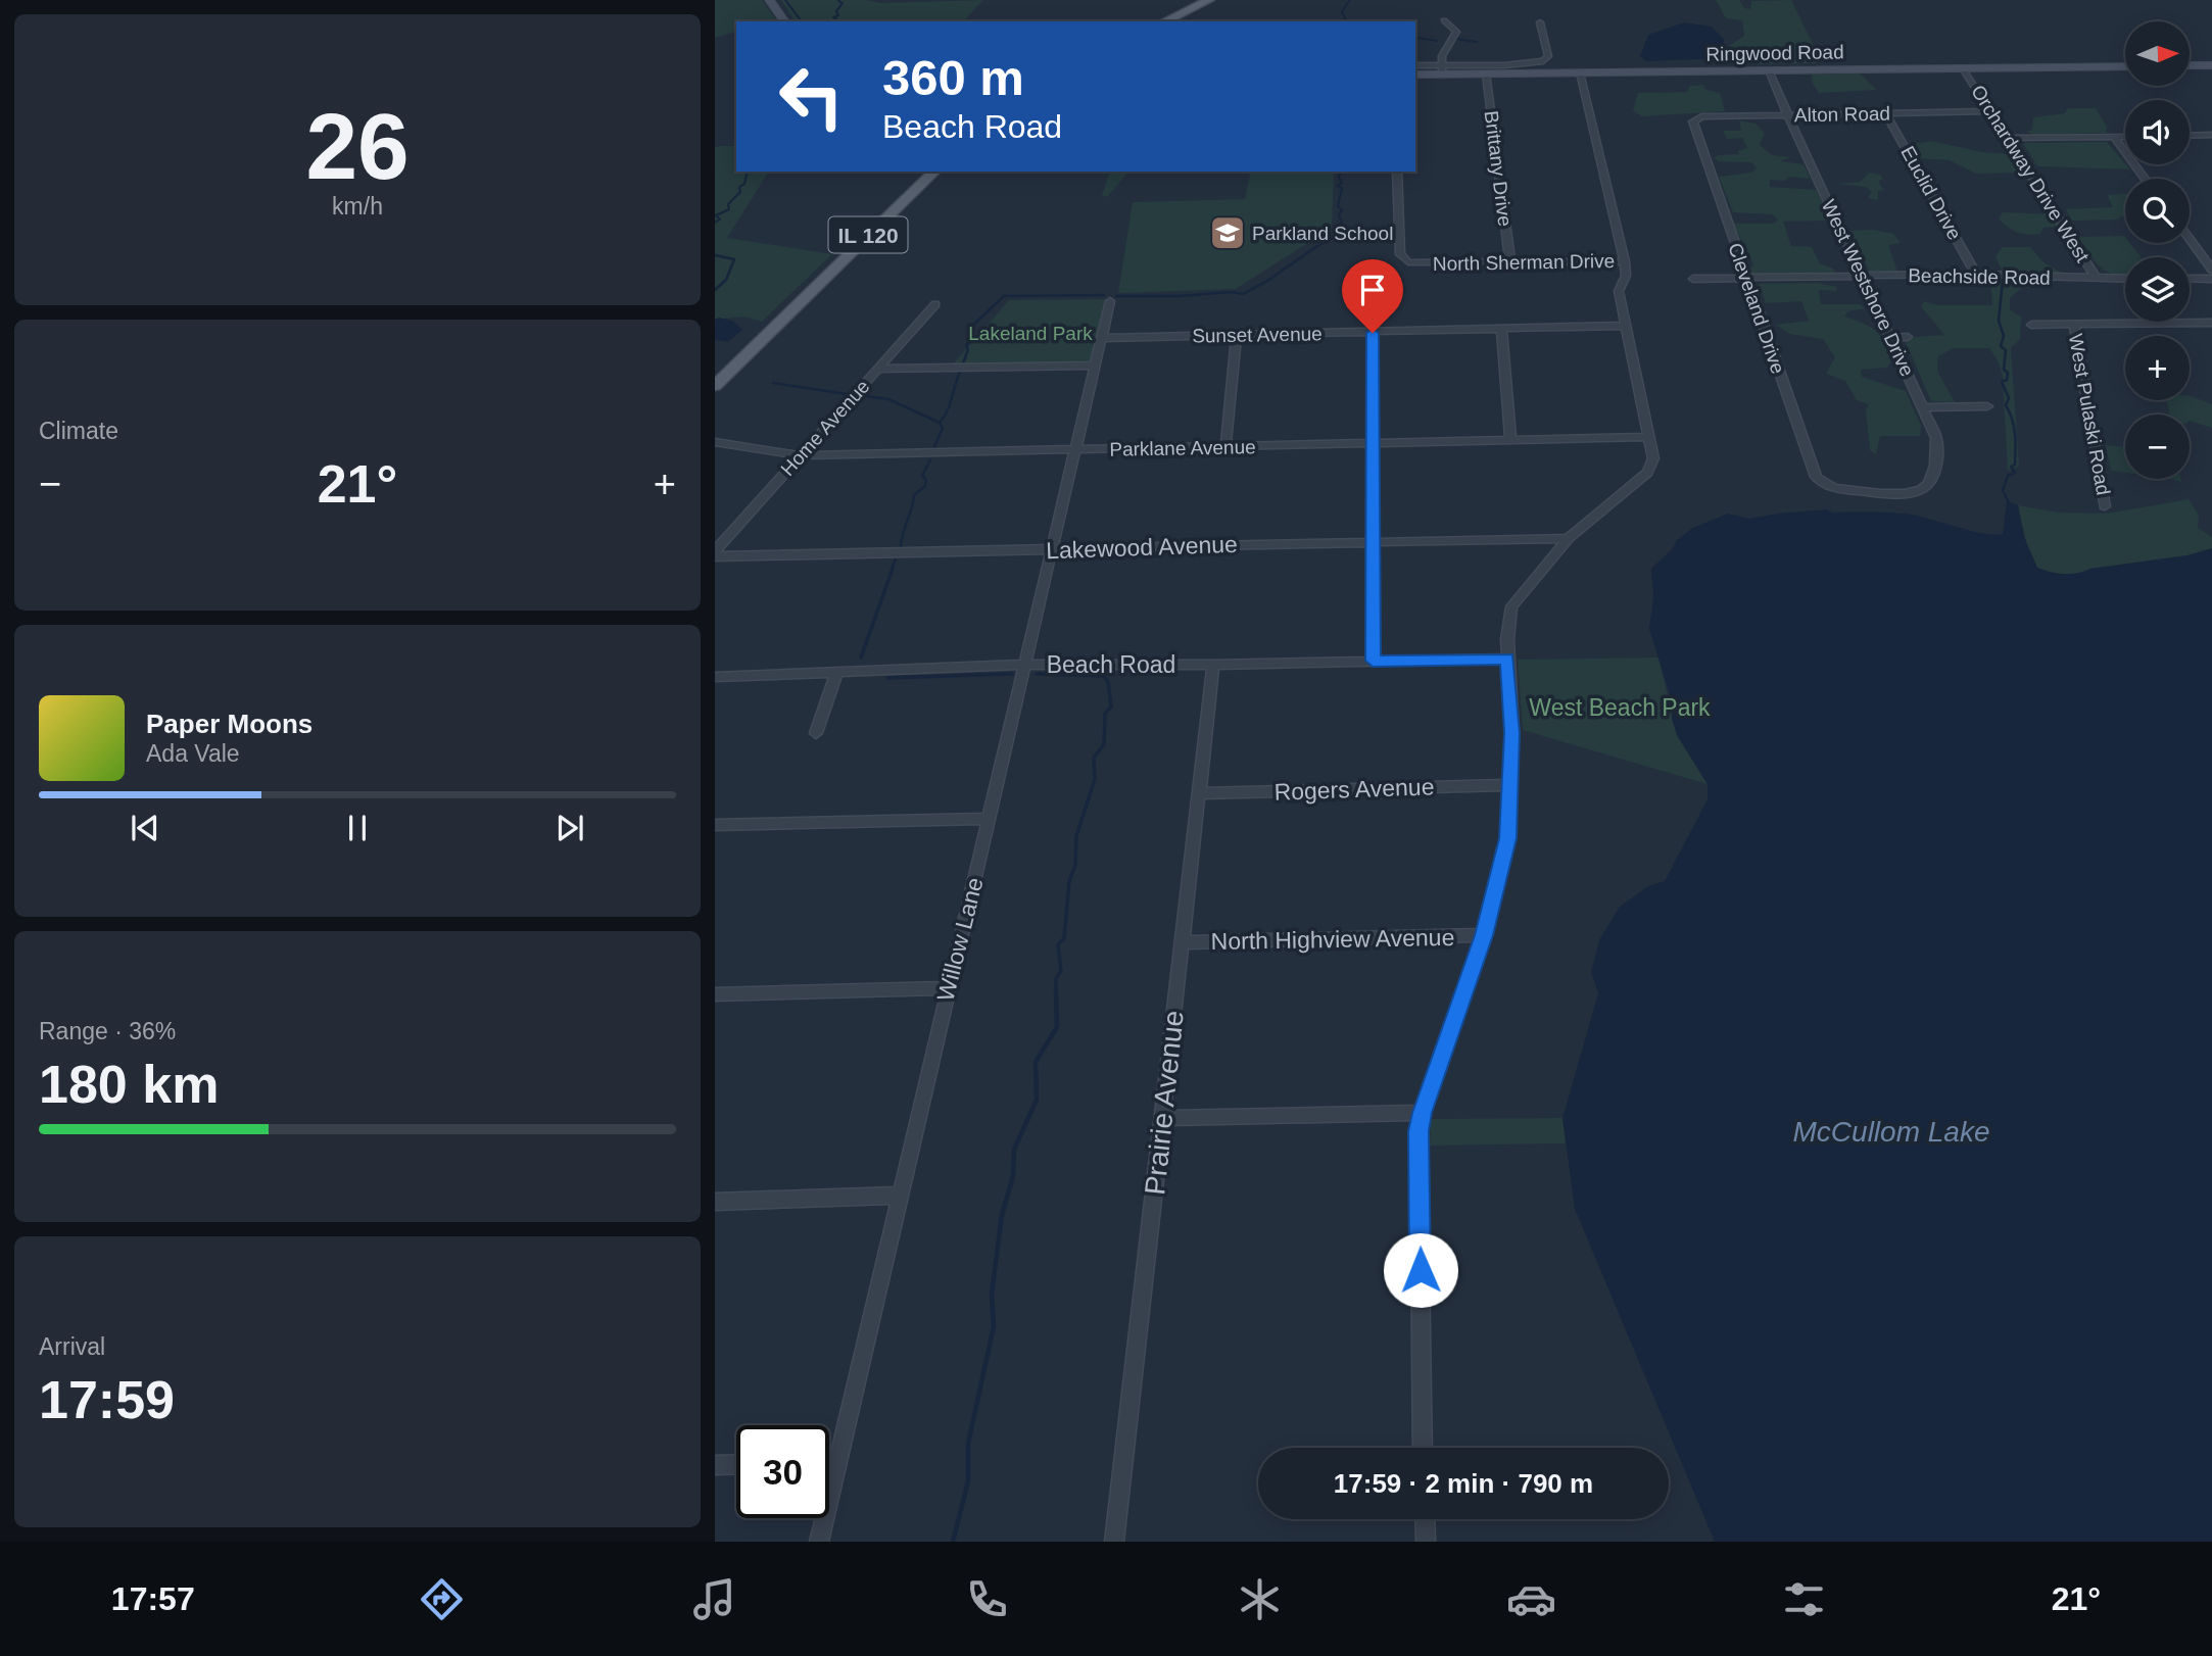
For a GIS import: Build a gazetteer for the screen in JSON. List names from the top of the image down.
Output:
{
  "streets": {
    "main road": ["IL 120"],
    "street": [
      "Ringwood Road",
      "Alton Road",
      "Brittany Drive",
      "Orchardway Drive West",
      "Euclid Drive",
      "North Sherman Drive",
      "Beachside Road",
      "West Westshore Drive",
      "Cleveland Drive",
      "Sunset Avenue",
      "West Pulaski Road",
      "Home Avenue",
      "Parklane Avenue",
      "Lakewood Avenue",
      "Beach Road",
      "Rogers Avenue",
      "Willow Lane",
      "North Highview Avenue",
      "Prairie Avenue"
    ]
  },
  "crossings": [
    ["Ringwood Road", "Brittany Drive"],
    ["Ringwood Road", "Orchardway Drive West"],
    ["Ringwood Road", "West Westshore Drive"],
    ["Alton Road", "Orchardway Drive West"],
    ["Alton Road", "Euclid Drive"],
    ["Alton Road", "West Westshore Drive"],
    ["Alton Road", "Cleveland Drive"],
    ["Brittany Drive", "North Sherman Drive"],
    ["Orchardway Drive West", "Beachside Road"],
    ["Euclid Drive", "Beachside Road"],
    ["Beachside Road", "West Westshore Drive"],
    ["Beachside Road", "Cleveland Drive"],
    ["West Westshore Drive", "Cleveland Drive"],
    ["Sunset Avenue", "Willow Lane"],
    ["Home Avenue", "Parklane Avenue"],
    ["Home Avenue", "Lakewood Avenue"],
    ["Parklane Avenue", "Willow Lane"],
    ["Lakewood Avenue", "Willow Lane"],
    ["Beach Road", "Willow Lane"],
    ["Beach Road", "Prairie Avenue"],
    ["Rogers Avenue", "Prairie Avenue"],
    ["North Highview Avenue", "Prairie Avenue"]
  ],
  "water": ["McCullom Lake"],
  "parks": ["Lakeland Park", "West Beach Park"],
  "places": {
    "school or university": ["Parkland School"]
  },
  "north": "right",
  "page": {
    "tile": [
      ["26", "km/h"],
      "Climate",
      ["Range · 36%", "180 km"],
      ["Arrival", "17:59"]
    ],
    "map_buttons": ["+", "−"],
    "turn": ["360 m", "Beach Road"],
    "heat": ["−", "21°", "+"],
    "song": ["Paper Moons", "Ada Vale"],
    "limit": "30",
    "trip": "17:59 · 2 min · 790 m",
    "tabs": ["17:57", "21°"]
  }
}
